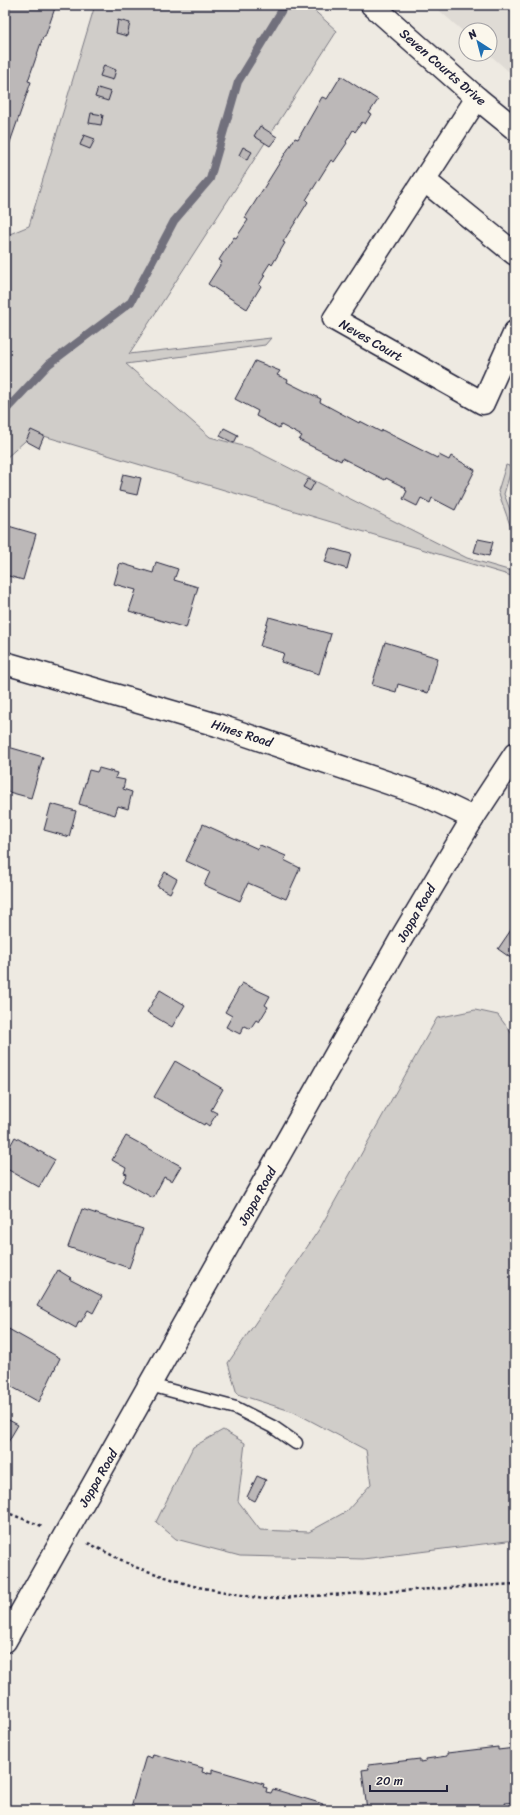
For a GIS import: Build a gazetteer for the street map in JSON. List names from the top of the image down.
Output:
{
  "streets": {
    "street": [
      "Seven Courts Drive",
      "Neves Court",
      "Hines Road",
      "Joppa Road"
    ]
  },
  "crossings": [
    ["Seven Courts Drive", "Neves Court"],
    ["Hines Road", "Joppa Road"]
  ],
  "scale_bar": "20 m",
  "north": "top left"
}
